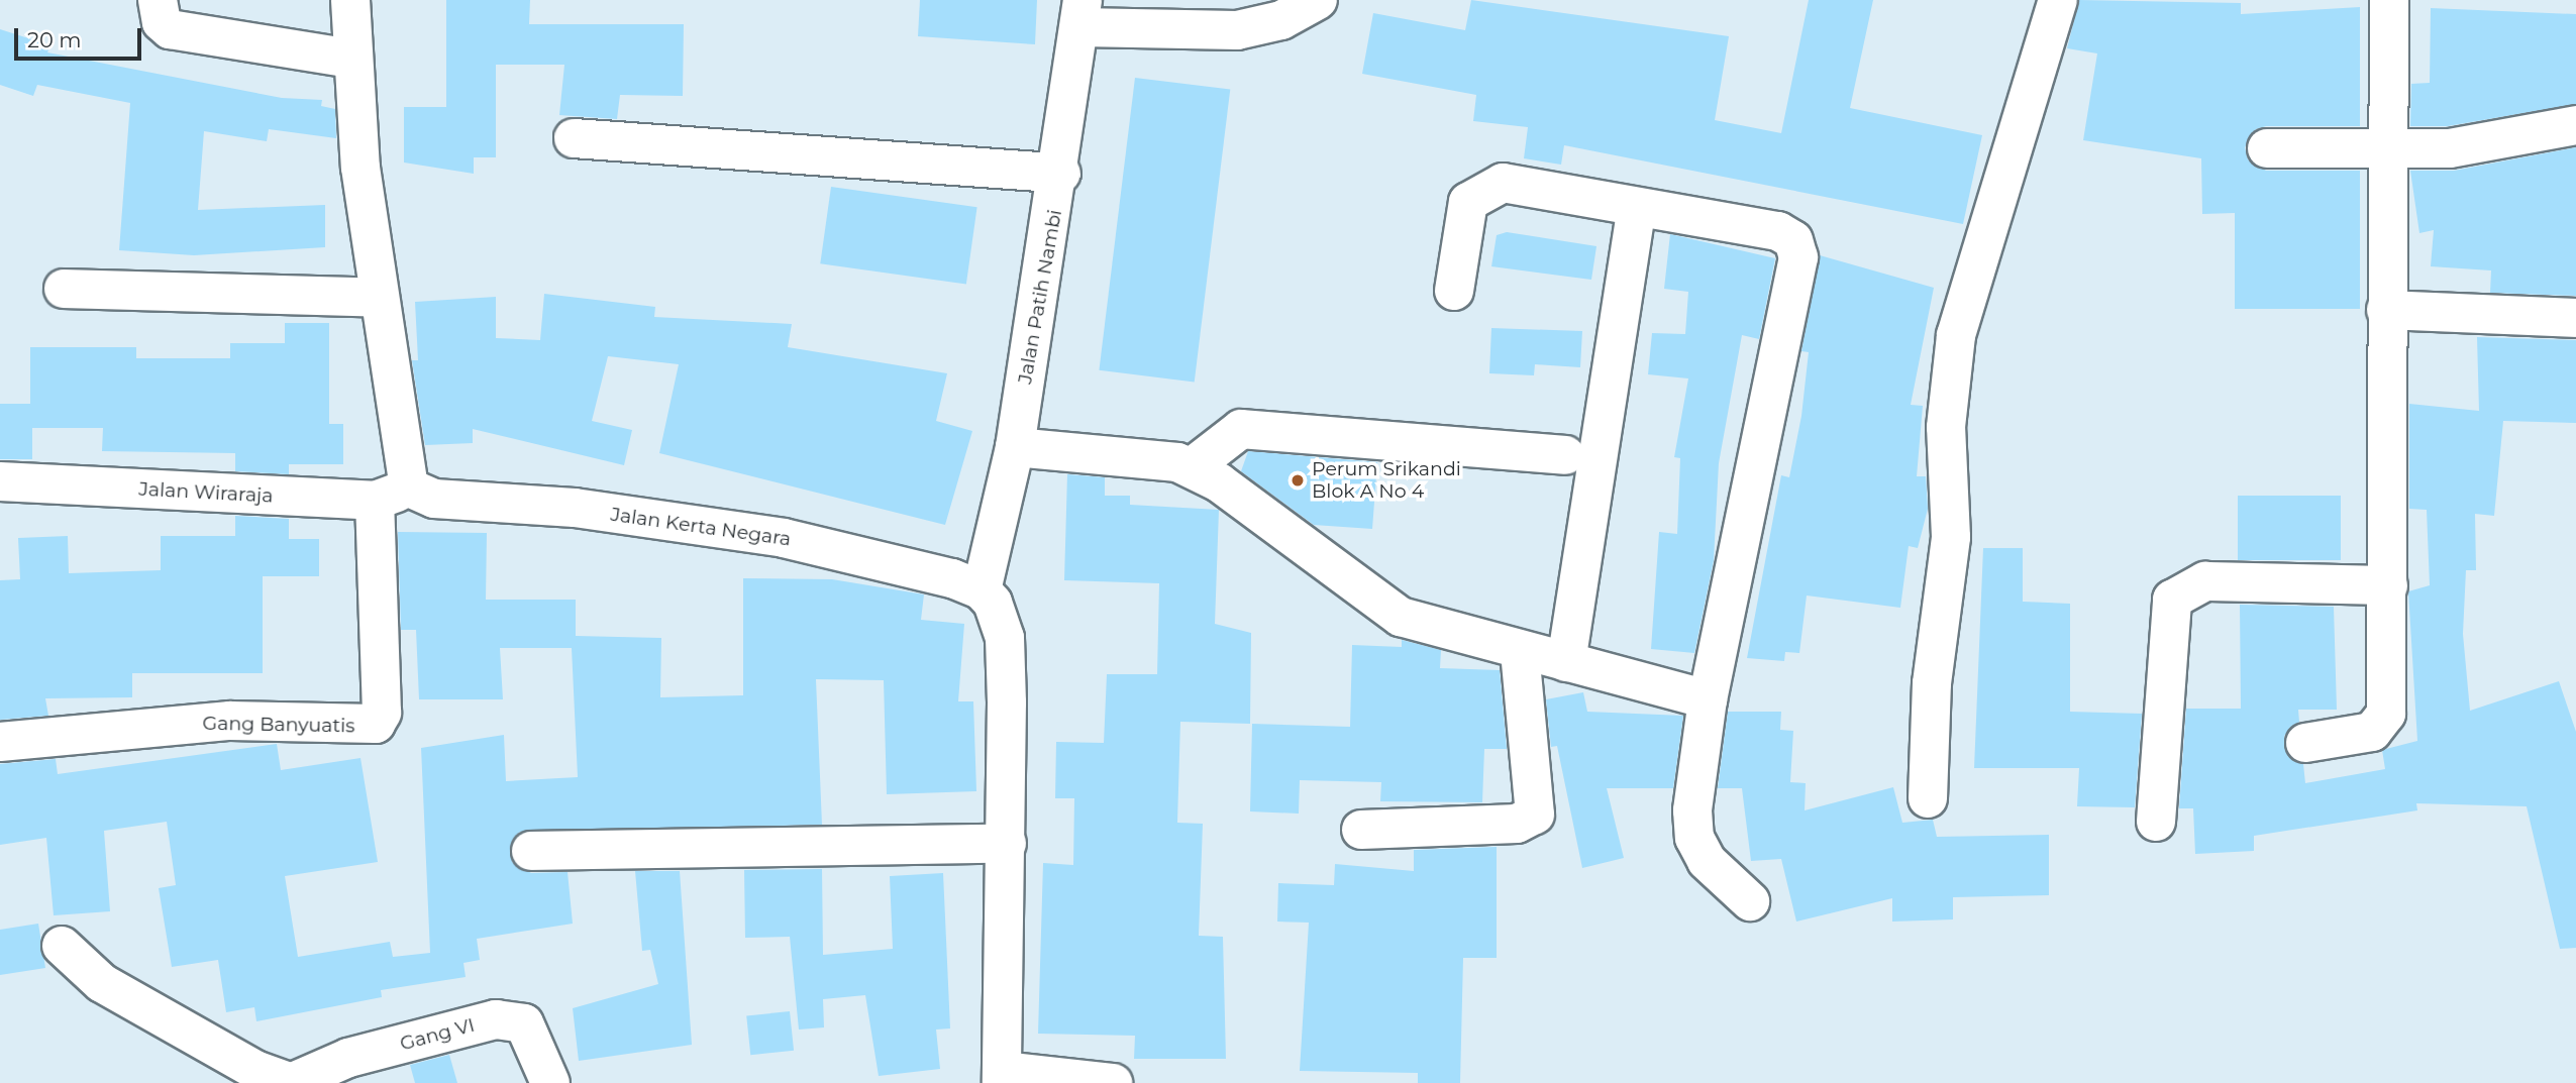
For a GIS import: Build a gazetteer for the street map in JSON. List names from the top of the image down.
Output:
{
  "streets": {
    "street": [
      "Jalan Patih Nambi",
      "Jalan Wiraraja",
      "Jalan Kerta Negara",
      "Gang Banyuatis",
      "Gang VI"
    ]
  },
  "crossings": [
    ["Jalan Patih Nambi", "Jalan Kerta Negara"],
    ["Jalan Wiraraja", "Jalan Kerta Negara"],
    ["Jalan Wiraraja", "Gang Banyuatis"],
    ["Jalan Kerta Negara", "Gang Banyuatis"]
  ],
  "places": ["Perum Srikandi Blok A No 4"],
  "scale_bar": "20 m"
}
